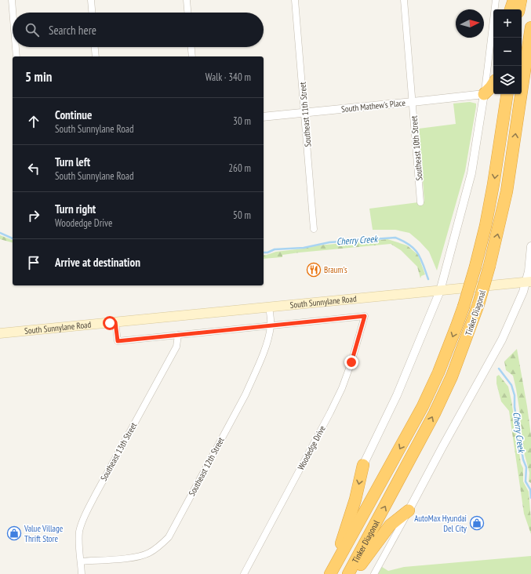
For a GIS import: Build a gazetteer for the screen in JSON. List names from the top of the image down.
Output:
{
  "streets": {
    "highway": ["Tinker Diagonal"],
    "main road": ["South Sunnylane Road"],
    "street": [
      "South Mathew's Place",
      "Southeast 11th Street",
      "Southeast 10th Street",
      "Woodedge Drive",
      "Southeast 13th Street",
      "Southeast 12th Street"
    ]
  },
  "crossings": [
    ["South Mathew's Place", "Southeast 11th Street"],
    ["South Mathew's Place", "Southeast 10th Street"],
    ["South Sunnylane Road", "Southeast 12th Street"],
    ["Woodedge Drive", "Southeast 12th Street"],
    ["Southeast 13th Street", "Southeast 12th Street"]
  ],
  "water": ["Cherry Creek"],
  "places": {
    "restaurant": ["Braum's"],
    "shop": ["AutoMax Hyundai Del City", "Value Village Thrift Store"]
  },
  "north": "right",
  "page": {
    "map_buttons": ["+", "−"],
    "search": "Search here",
    "heading": ["5 min", "Walk · 340 m"],
    "list": [
      ["Continue", "South Sunnylane Road", "30 m"],
      ["Turn left", "South Sunnylane Road", "260 m"],
      ["Turn right", "Woodedge Drive", "50 m"],
      "Arrive at destination"
    ]
  }
}
